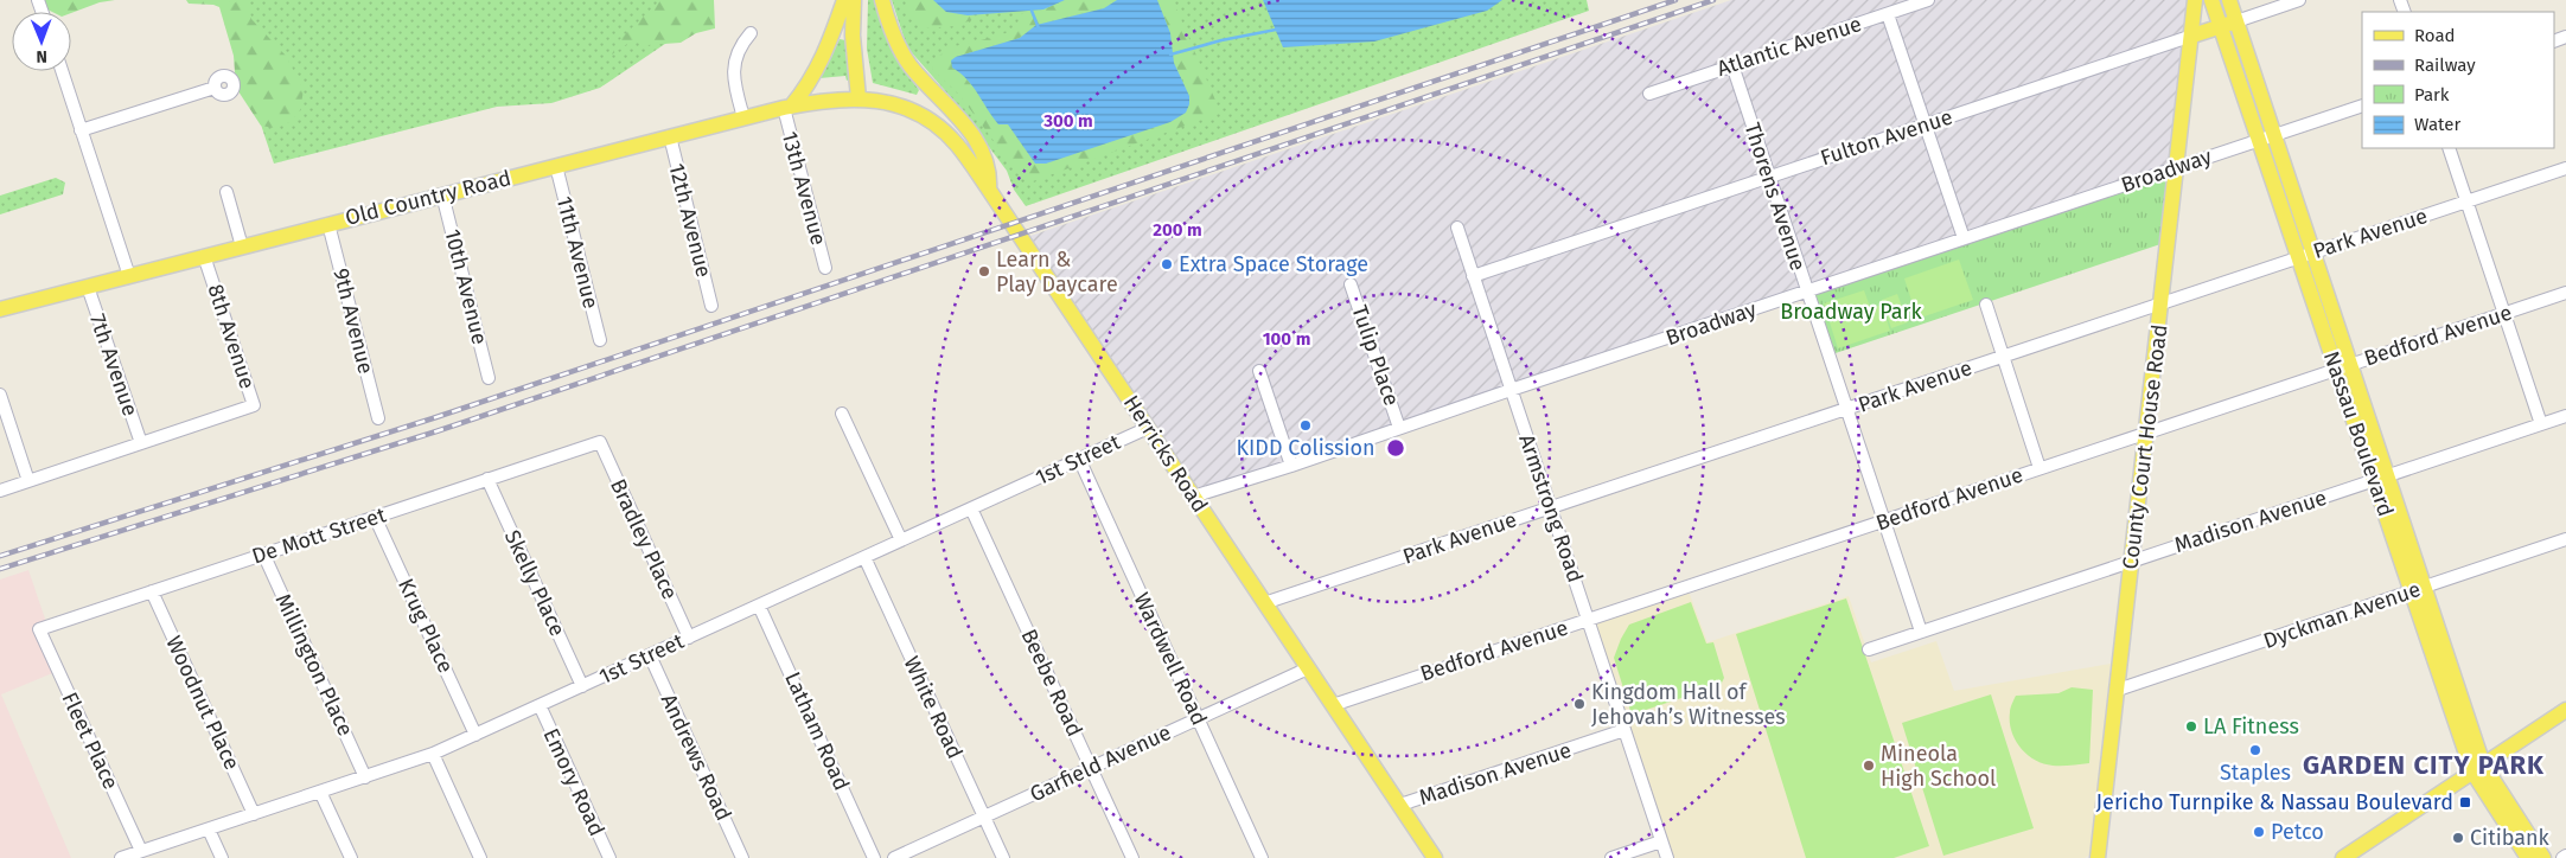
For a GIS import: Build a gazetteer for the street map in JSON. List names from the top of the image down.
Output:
{
  "streets": {
    "main road": [
      "Fulton Avenue",
      "Old Country Road",
      "Nassau Boulevard",
      "County Court House Road",
      "Herricks Road"
    ],
    "street": [
      "Atlantic Avenue",
      "Broadway",
      "13th Avenue",
      "Thorens Avenue",
      "12th Avenue",
      "Park Avenue",
      "11th Avenue",
      "10th Avenue",
      "9th Avenue",
      "Bedford Avenue",
      "8th Avenue",
      "Tulip Place",
      "7th Avenue",
      "1st Street",
      "Armstrong Road",
      "Madison Avenue",
      "De Mott Street",
      "Bradley Place",
      "Skelly Place",
      "Dyckman Avenue",
      "Krug Place",
      "Wardwell Road",
      "Millington Place",
      "Beebe Road",
      "Woodnut Place",
      "White Road",
      "Latham Road",
      "Fleet Place",
      "Andrews Road",
      "Garfield Avenue",
      "Emory Road"
    ]
  },
  "crossings": [
    ["Atlantic Avenue", "Thorens Avenue"],
    ["Fulton Avenue", "Thorens Avenue"],
    ["Fulton Avenue", "Nassau Boulevard"],
    ["Fulton Avenue", "County Court House Road"],
    ["Fulton Avenue", "Armstrong Road"],
    ["Broadway", "Thorens Avenue"],
    ["Broadway", "Tulip Place"],
    ["Broadway", "Nassau Boulevard"],
    ["Broadway", "County Court House Road"],
    ["Broadway", "Herricks Road"],
    ["Broadway", "Armstrong Road"],
    ["13th Avenue", "Old Country Road"],
    ["Thorens Avenue", "Park Avenue"],
    ["Thorens Avenue", "Bedford Avenue"],
    ["Thorens Avenue", "Madison Avenue"],
    ["Old Country Road", "12th Avenue"],
    ["Old Country Road", "11th Avenue"],
    ["Old Country Road", "10th Avenue"],
    ["Old Country Road", "9th Avenue"],
    ["Old Country Road", "8th Avenue"],
    ["Old Country Road", "7th Avenue"],
    ["Old Country Road", "Herricks Road"],
    ["Park Avenue", "Nassau Boulevard"],
    ["Park Avenue", "County Court House Road"],
    ["Park Avenue", "Herricks Road"],
    ["Park Avenue", "Armstrong Road"],
    ["Bedford Avenue", "Nassau Boulevard"],
    ["Bedford Avenue", "County Court House Road"],
    ["Bedford Avenue", "Herricks Road"],
    ["Bedford Avenue", "Armstrong Road"],
    ["8th Avenue", "7th Avenue"],
    ["Nassau Boulevard", "Madison Avenue"],
    ["Nassau Boulevard", "Dyckman Avenue"],
    ["County Court House Road", "Madison Avenue"],
    ["County Court House Road", "Dyckman Avenue"],
    ["Herricks Road", "1st Street"],
    ["Herricks Road", "Madison Avenue"],
    ["Herricks Road", "Garfield Avenue"],
    ["1st Street", "Bradley Place"],
    ["1st Street", "Skelly Place"],
    ["1st Street", "Krug Place"],
    ["1st Street", "Wardwell Road"],
    ["1st Street", "Millington Place"],
    ["1st Street", "Beebe Road"],
    ["1st Street", "Woodnut Place"],
    ["1st Street", "White Road"],
    ["1st Street", "Latham Road"],
    ["1st Street", "Fleet Place"],
    ["1st Street", "Andrews Road"],
    ["1st Street", "Emory Road"],
    ["Armstrong Road", "Madison Avenue"],
    ["De Mott Street", "Bradley Place"],
    ["De Mott Street", "Skelly Place"],
    ["De Mott Street", "Krug Place"],
    ["De Mott Street", "Millington Place"],
    ["De Mott Street", "Woodnut Place"],
    ["De Mott Street", "Fleet Place"],
    ["Wardwell Road", "Garfield Avenue"],
    ["Beebe Road", "Garfield Avenue"],
    ["White Road", "Garfield Avenue"]
  ],
  "districts": ["GARDEN CITY PARK"],
  "parks": ["Broadway Park"],
  "places": {
    "other": [
      "Extra Space Storage",
      "Learn & Play Daycare",
      "KIDD Colission",
      "Kingdom Hall of Jehovah’s Witnesses",
      "LA Fitness",
      "Staples",
      "Mineola High School",
      "Petco",
      "Citibank"
    ],
    "transit": ["Jericho Turnpike & Nassau Boulevard"]
  },
  "legend": [
    "Road",
    "Railway",
    "Park",
    "Water"
  ],
  "north": "bottom",
  "rings": ["300 m", "200 m", "100 m"]
}
